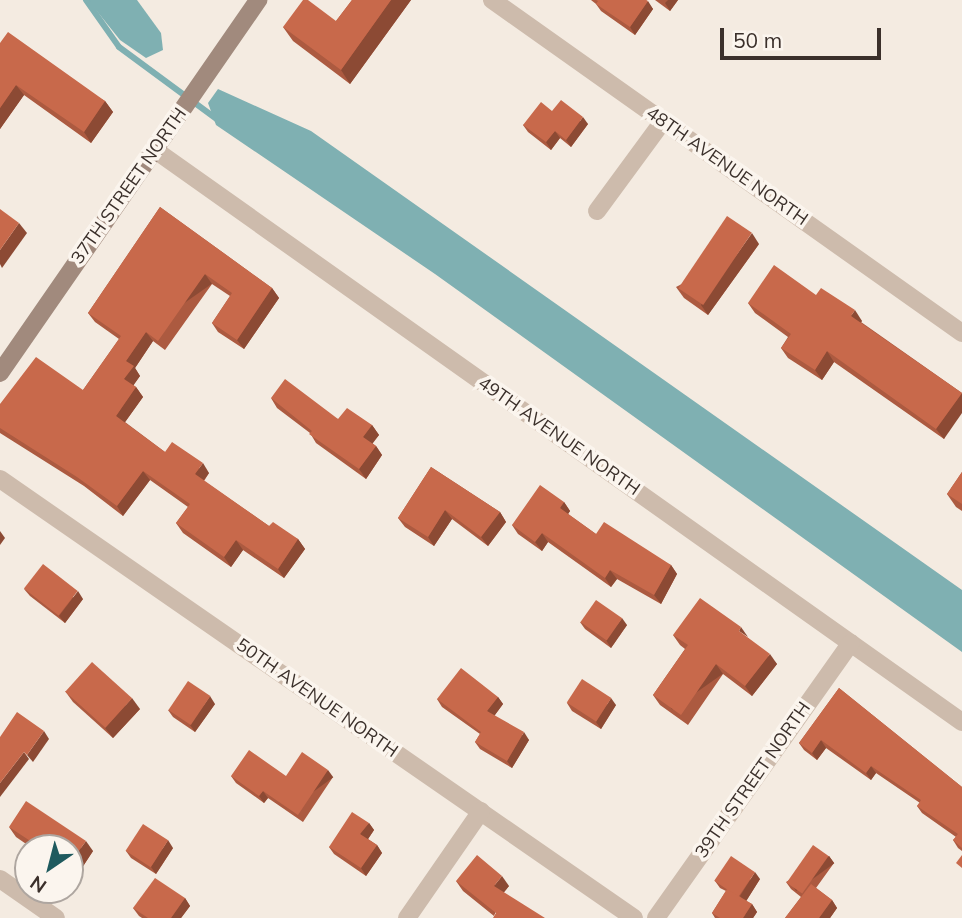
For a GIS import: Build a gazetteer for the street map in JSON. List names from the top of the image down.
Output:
{
  "streets": {
    "street": [
      "48TH AVENUE NORTH",
      "37TH STREET NORTH",
      "49TH AVENUE NORTH",
      "50TH AVENUE NORTH",
      "39TH STREET NORTH"
    ]
  },
  "crossings": [
    ["37TH STREET NORTH", "49TH AVENUE NORTH"],
    ["49TH AVENUE NORTH", "39TH STREET NORTH"]
  ],
  "scale_bar": "50 m",
  "north": "bottom left"
}
